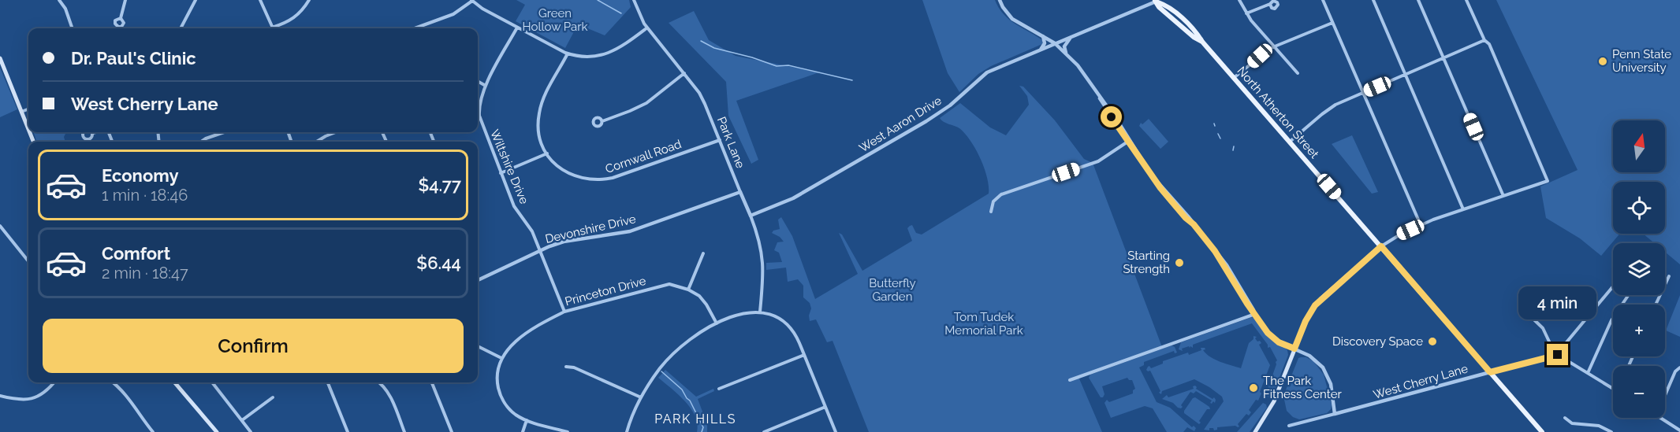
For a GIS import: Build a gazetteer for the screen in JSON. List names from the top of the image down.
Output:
{
  "streets": {
    "main road": ["North Atherton Street"],
    "street": [
      "West Aaron Drive",
      "Park Lane",
      "Cornwall Road",
      "Wiltshire Drive",
      "Devonshire Drive",
      "Princeton Drive",
      "West Cherry Lane"
    ]
  },
  "crossings": [
    ["North Atherton Street", "West Aaron Drive"],
    ["North Atherton Street", "West Cherry Lane"],
    ["West Aaron Drive", "Park Lane"],
    ["Park Lane", "Cornwall Road"],
    ["Park Lane", "Devonshire Drive"],
    ["Wiltshire Drive", "Devonshire Drive"],
    ["Wiltshire Drive", "Princeton Drive"]
  ],
  "districts": ["PARK HILLS"],
  "parks": ["Green Hollow Park", "Butterfly Garden", "Tom Tudek Memorial Park"],
  "places": [
    "Penn State University",
    "Starting Strength",
    "Discovery Space",
    "The Park Fitness Center"
  ],
  "north": "top",
  "page": {
    "banner": ["Dr. Paul's Clinic", "West Cherry Lane"],
    "map_buttons": ["+", "−"],
    "list": [
      {
        "name": "Economy",
        "note": "1 min · 18:46",
        "value": "$4.77"
      },
      {
        "name": "Comfort",
        "note": "2 min · 18:47",
        "value": "$6.44"
      }
    ],
    "bubble": "4 min",
    "buttons": "Confirm"
  }
}
